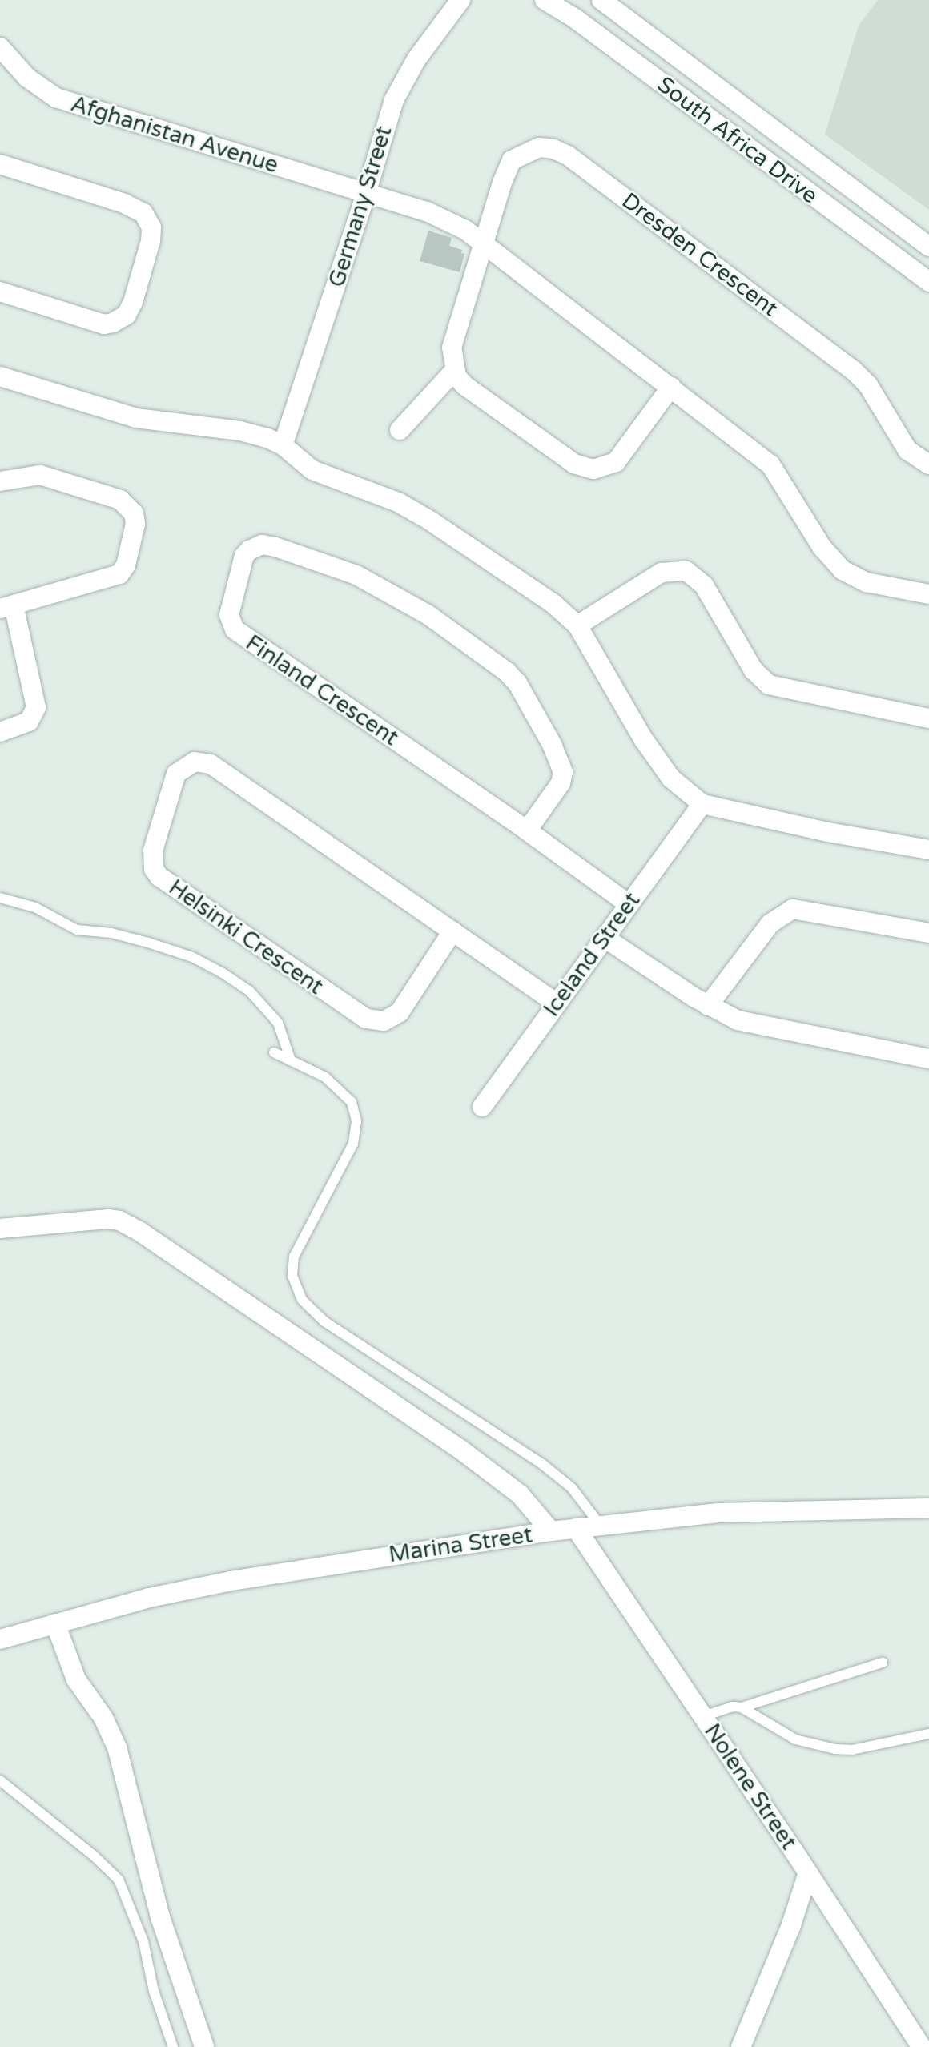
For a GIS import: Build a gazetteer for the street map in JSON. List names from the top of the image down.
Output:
{
  "streets": {
    "street": [
      "Afghanistan Avenue",
      "South Africa Drive",
      "Germany Street",
      "Dresden Crescent",
      "Finland Crescent",
      "Helsinki Crescent",
      "Iceland Street",
      "Marina Street",
      "Nolene Street"
    ]
  },
  "crossings": [
    ["Afghanistan Avenue", "Germany Street"],
    ["Finland Crescent", "Iceland Street"],
    ["Helsinki Crescent", "Iceland Street"],
    ["Marina Street", "Nolene Street"]
  ]
}
